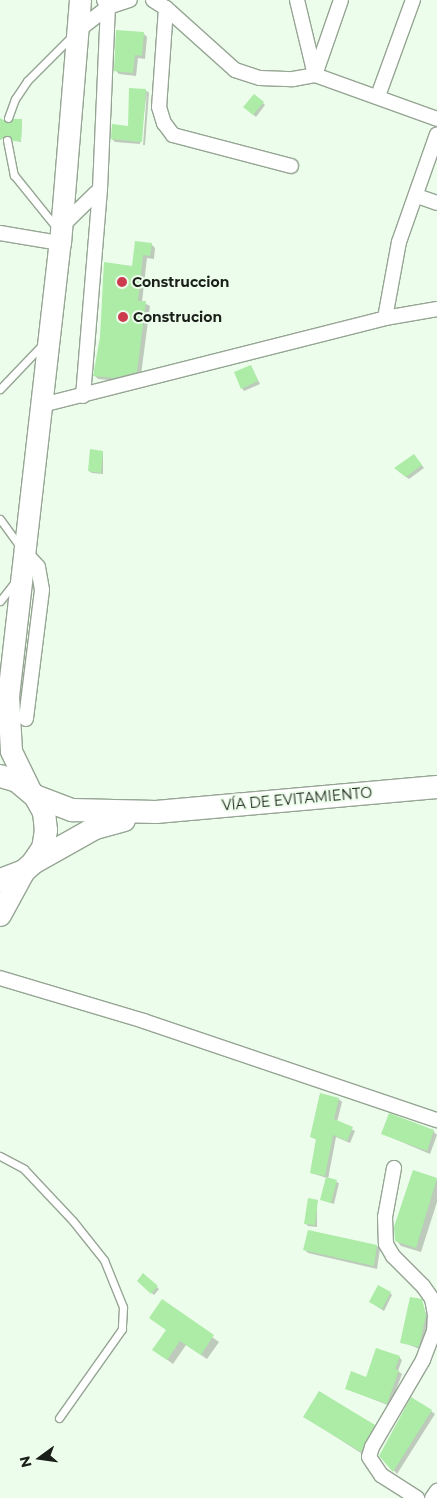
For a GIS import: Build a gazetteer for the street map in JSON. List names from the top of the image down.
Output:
{
  "streets": {
    "highway": ["VÍA DE EVITAMIENTO"]
  },
  "places": ["Construccion", "Construcion"],
  "north": "left"
}
